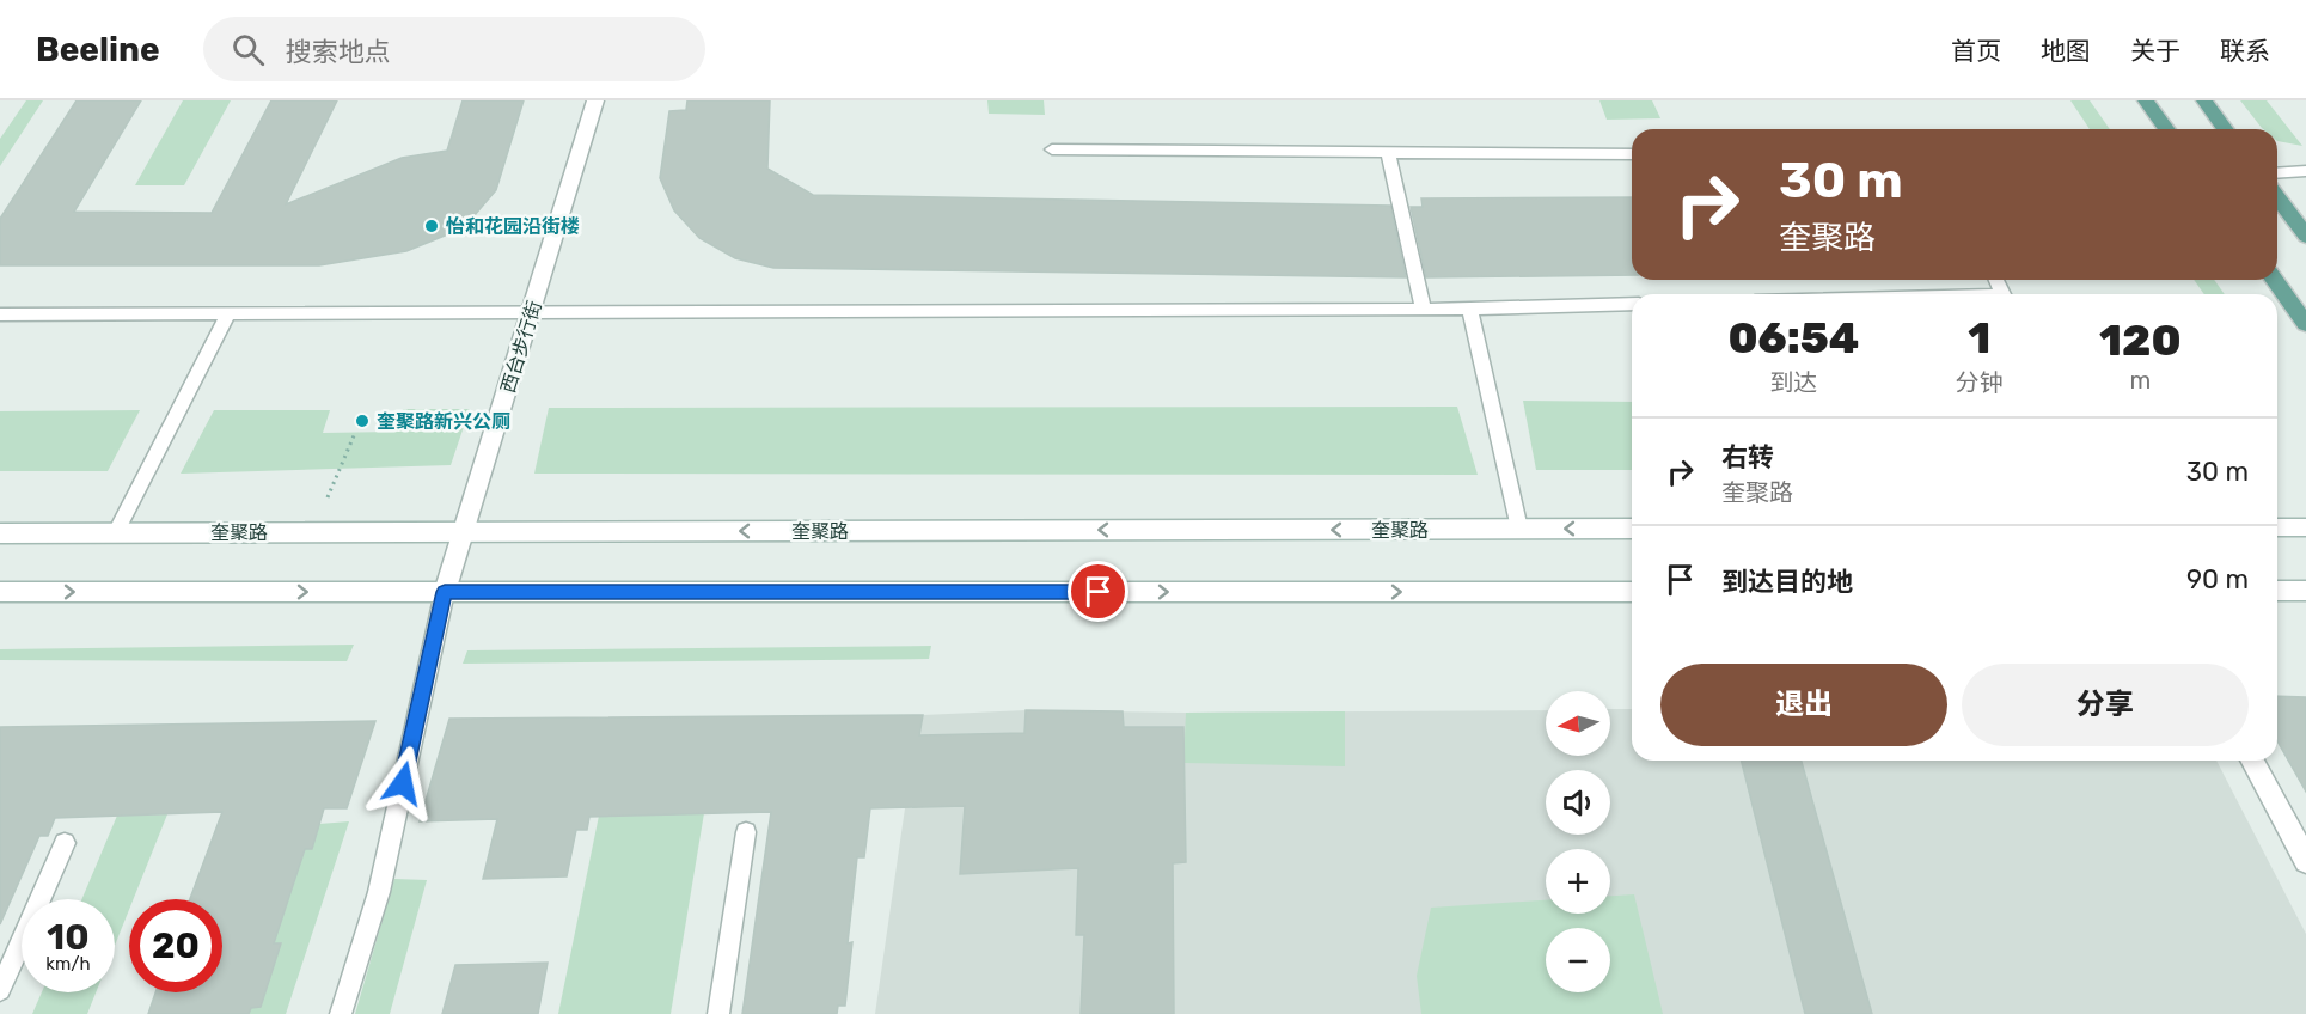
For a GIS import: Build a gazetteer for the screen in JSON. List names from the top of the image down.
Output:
{
  "streets": {
    "main road": ["西台步行街", "奎聚路"]
  },
  "crossings": [
    ["西台步行街", "奎聚路"]
  ],
  "places": ["怡和花园沿街楼", "奎聚路新兴公厕"],
  "north": "left",
  "page": {
    "header": "Beeline",
    "search": "搜索地点",
    "nav": [
      "首页",
      "地图",
      "关于",
      "联系"
    ],
    "turn": ["30 m", "奎聚路"],
    "eta": [
      "06:54",
      "到达",
      "1",
      "分钟",
      "120",
      "m"
    ],
    "list": [
      {
        "name": "右转",
        "note": "奎聚路",
        "value": "30 m"
      },
      {
        "name": "到达目的地",
        "value": "90 m"
      }
    ],
    "buttons": ["退出", "分享"],
    "map_buttons": ["+", "−"],
    "speed": "10 km/h",
    "limit": "20"
  }
}
